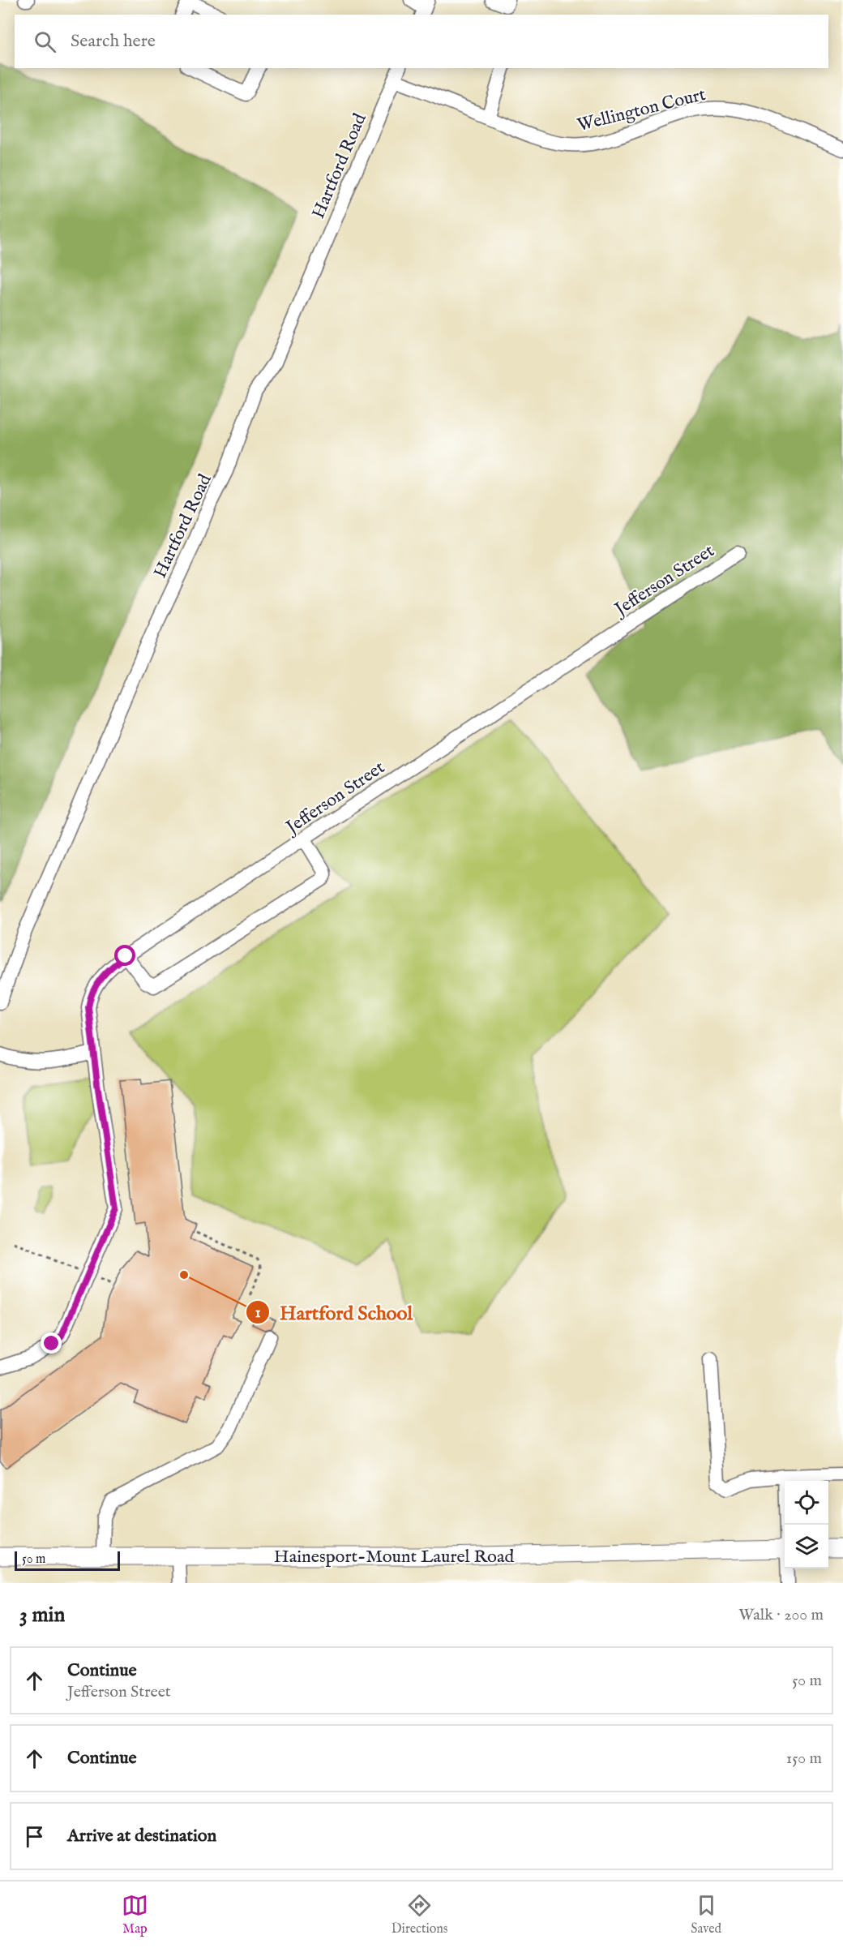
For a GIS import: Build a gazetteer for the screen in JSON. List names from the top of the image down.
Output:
{
  "streets": {
    "main road": ["Hainesport-Mount Laurel Road"],
    "street": ["Wellington Court", "Hartford Road", "Jefferson Street"]
  },
  "crossings": [
    ["Wellington Court", "Hartford Road"]
  ],
  "places": ["Hartford School"],
  "scale_bar": "50 m",
  "page": {
    "search": "Search here",
    "scale": "50 m",
    "heading": ["3 min", "Walk · 200 m"],
    "list": [
      ["Continue", "Jefferson Street", "50 m"],
      ["Continue", "150 m"],
      "Arrive at destination"
    ],
    "nav": ["Map", "Directions", "Saved"]
  }
}
